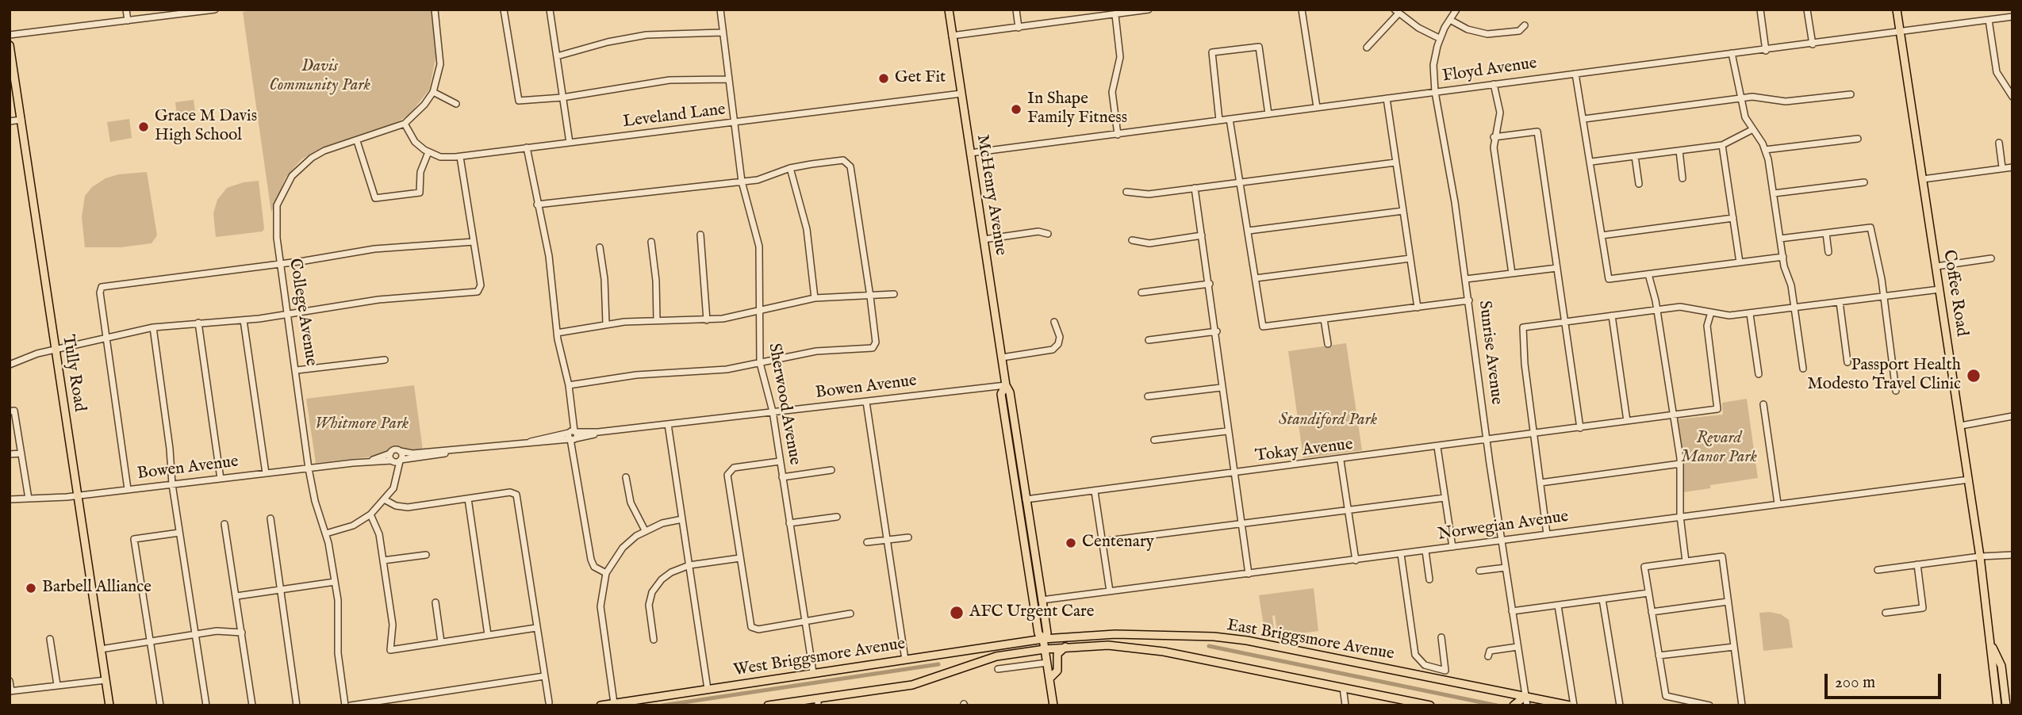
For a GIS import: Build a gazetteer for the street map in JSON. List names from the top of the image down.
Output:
{
  "streets": {
    "main road": [
      "McHenry Avenue",
      "Coffee Road",
      "Tully Road",
      "East Briggsmore Avenue",
      "West Briggsmore Avenue"
    ],
    "street": [
      "Floyd Avenue",
      "Leveland Lane",
      "College Avenue",
      "Sunrise Avenue",
      "Bowen Avenue",
      "Sherwood Avenue",
      "Tokay Avenue",
      "Norwegian Avenue"
    ]
  },
  "crossings": [
    ["Floyd Avenue", "McHenry Avenue"],
    ["Floyd Avenue", "Coffee Road"],
    ["Floyd Avenue", "Sunrise Avenue"],
    ["Leveland Lane", "McHenry Avenue"],
    ["Leveland Lane", "Sherwood Avenue"],
    ["McHenry Avenue", "Bowen Avenue"],
    ["McHenry Avenue", "Tokay Avenue"],
    ["McHenry Avenue", "Norwegian Avenue"],
    ["McHenry Avenue", "East Briggsmore Avenue"],
    ["McHenry Avenue", "West Briggsmore Avenue"],
    ["Coffee Road", "Norwegian Avenue"],
    ["College Avenue", "Bowen Avenue"],
    ["Sunrise Avenue", "Tokay Avenue"],
    ["Sunrise Avenue", "Norwegian Avenue"],
    ["Sunrise Avenue", "East Briggsmore Avenue"],
    ["Tully Road", "Bowen Avenue"],
    ["Bowen Avenue", "Sherwood Avenue"],
    ["Sherwood Avenue", "West Briggsmore Avenue"],
    ["East Briggsmore Avenue", "West Briggsmore Avenue"]
  ],
  "parks": [
    "Davis Community Park",
    "Standiford Park",
    "Whitmore Park",
    "Revard Manor Park"
  ],
  "places": [
    "Get Fit",
    "In Shape Family Fitness",
    "Grace M Davis High School",
    "Passport Health Modesto Travel Clinic",
    "Centenary",
    "Barbell Alliance",
    "AFC Urgent Care"
  ],
  "scale_bar": "200 m"
}
